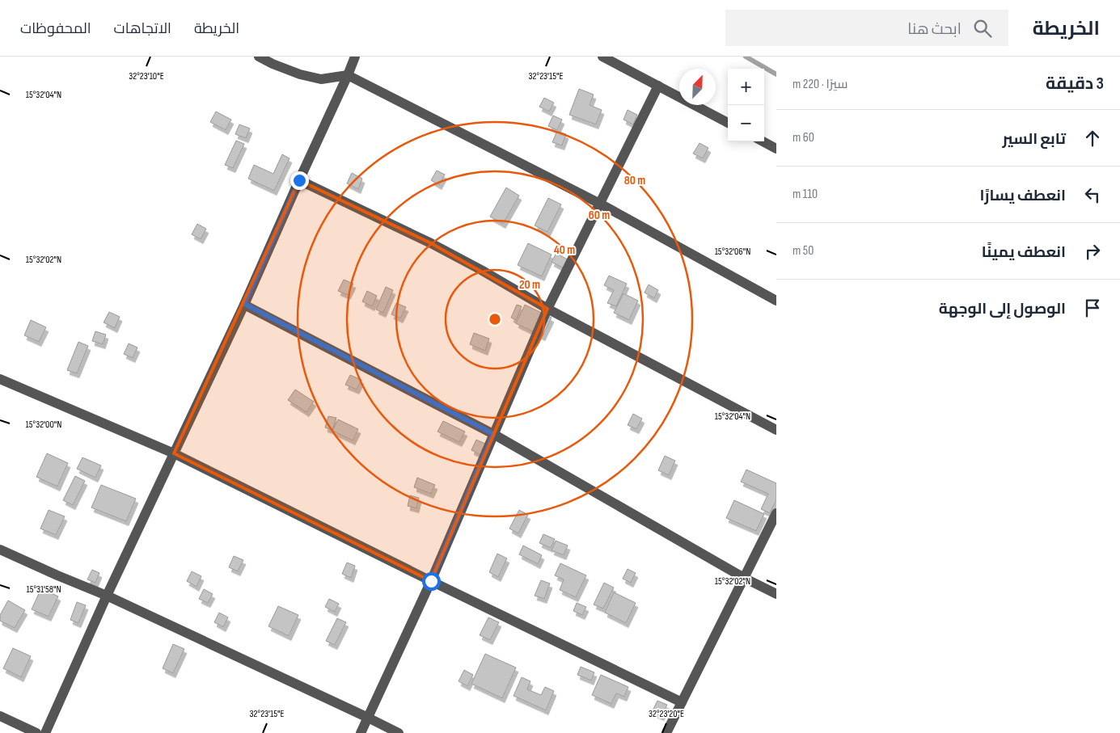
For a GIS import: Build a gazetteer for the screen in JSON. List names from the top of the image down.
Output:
{
  "north": "top right",
  "page": {
    "header": "الخريطة",
    "search": "ابحث هنا",
    "nav": ["الخريطة", "الاتجاهات", "المحفوظات"],
    "heading": ["3 دقيقة", "سيرًا · 220 m"],
    "map_buttons": ["+", "−"],
    "list": [
      ["تابع السير", "60 m"],
      ["انعطف يسارًا", "110 m"],
      ["انعطف يمينًا", "50 m"],
      "الوصول إلى الوجهة"
    ]
  },
  "coordinates": [
    "32°23'10\"E",
    "32°23'15\"E",
    "15°32'04\"N",
    "15°32'06\"N",
    "15°32'02\"N",
    "15°32'00\"N",
    "15°31'58\"N",
    "32°23'20\"E"
  ],
  "rings": [
    "80 m",
    "60 m",
    "40 m",
    "20 m"
  ]
}
